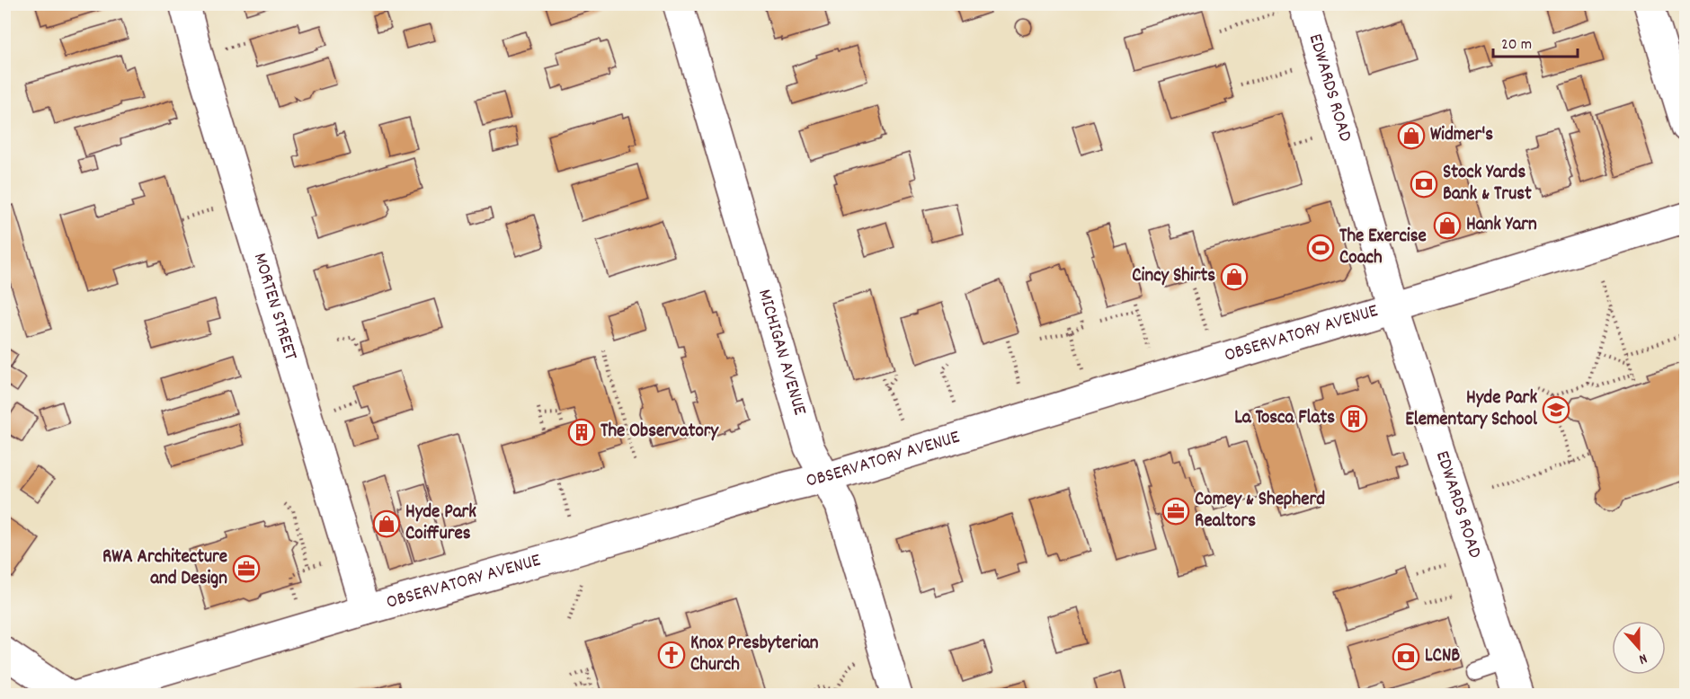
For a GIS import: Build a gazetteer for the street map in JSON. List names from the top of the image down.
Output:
{
  "streets": {
    "street": [
      "EDWARDS ROAD",
      "MORTEN STREET",
      "OBSERVATORY AVENUE",
      "MICHIGAN AVENUE"
    ]
  },
  "crossings": [
    ["EDWARDS ROAD", "OBSERVATORY AVENUE"],
    ["MORTEN STREET", "OBSERVATORY AVENUE"],
    ["OBSERVATORY AVENUE", "MICHIGAN AVENUE"]
  ],
  "places": {
    "shop": [
      "Widmer's",
      "Hank Yarn",
      "Cincy Shirts",
      "Hyde Park Coiffures"
    ],
    "bank": ["Stock Yards Bank & Trust", "LCNB"],
    "sports": ["The Exercise Coach"],
    "school or university": ["Hyde Park Elementary School"],
    "building": ["La Tosca Flats", "The Observatory"],
    "office": ["Comey & Shepherd Realtors", "RWA Architecture and Design"],
    "church": ["Knox Presbyterian Church"]
  },
  "scale_bar": "20 m",
  "north": "bottom"
}
